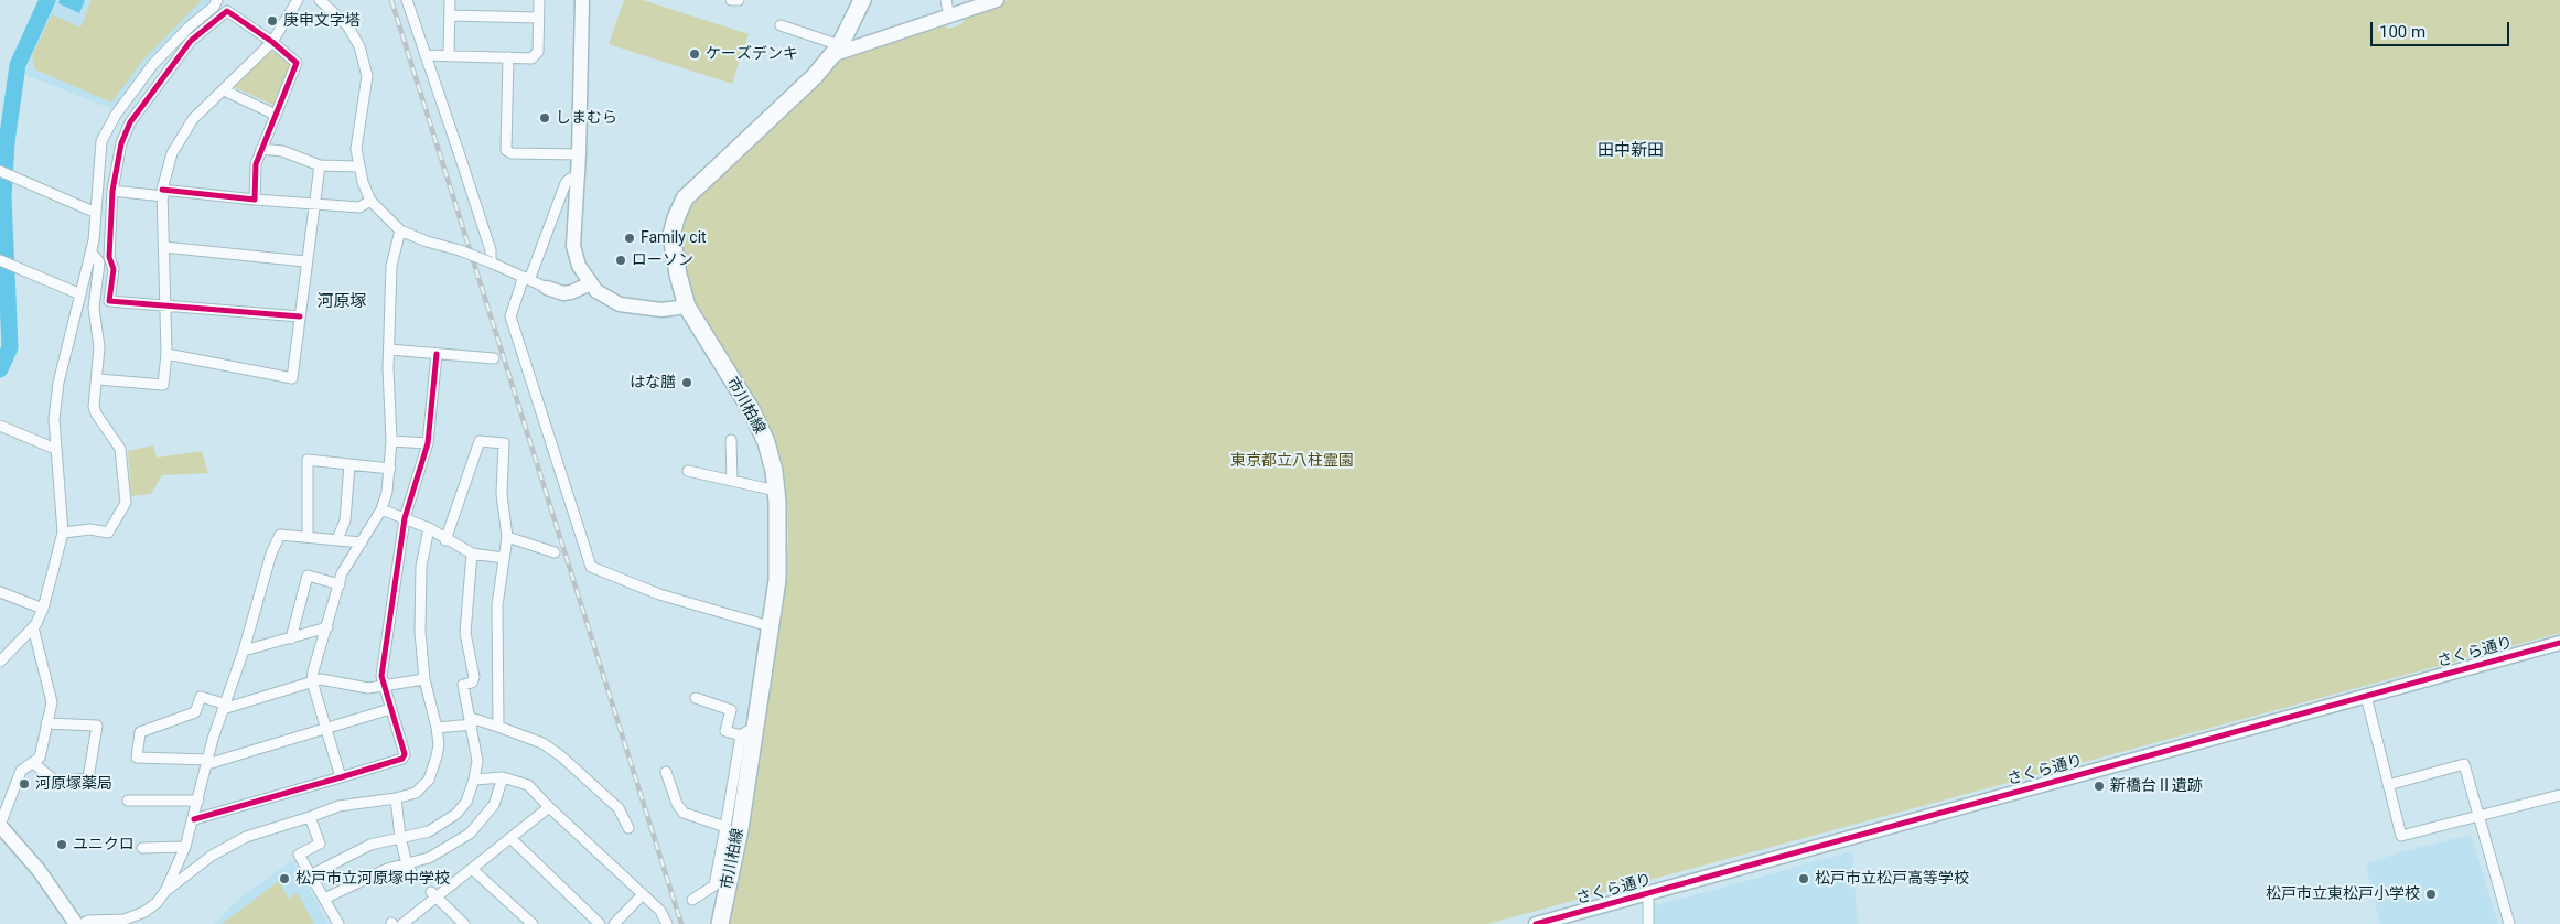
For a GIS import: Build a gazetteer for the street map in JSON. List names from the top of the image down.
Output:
{
  "streets": {
    "main road": ["市川柏線"],
    "street": ["さくら通り"]
  },
  "districts": ["田中新田", "河原塚"],
  "parks": ["東京都立八柱霊園"],
  "places": [
    "庚申文字塔",
    "ケーズデンキ",
    "しまむら",
    "Family cit",
    "ローソン",
    "はな膳",
    "河原塚薬局",
    "新橋台Ⅱ遺跡",
    "ユニクロ",
    "松戸市立河原塚中学校",
    "松戸市立松戸高等学校",
    "松戸市立東松戸小学校"
  ],
  "scale_bar": "100 m"
}
